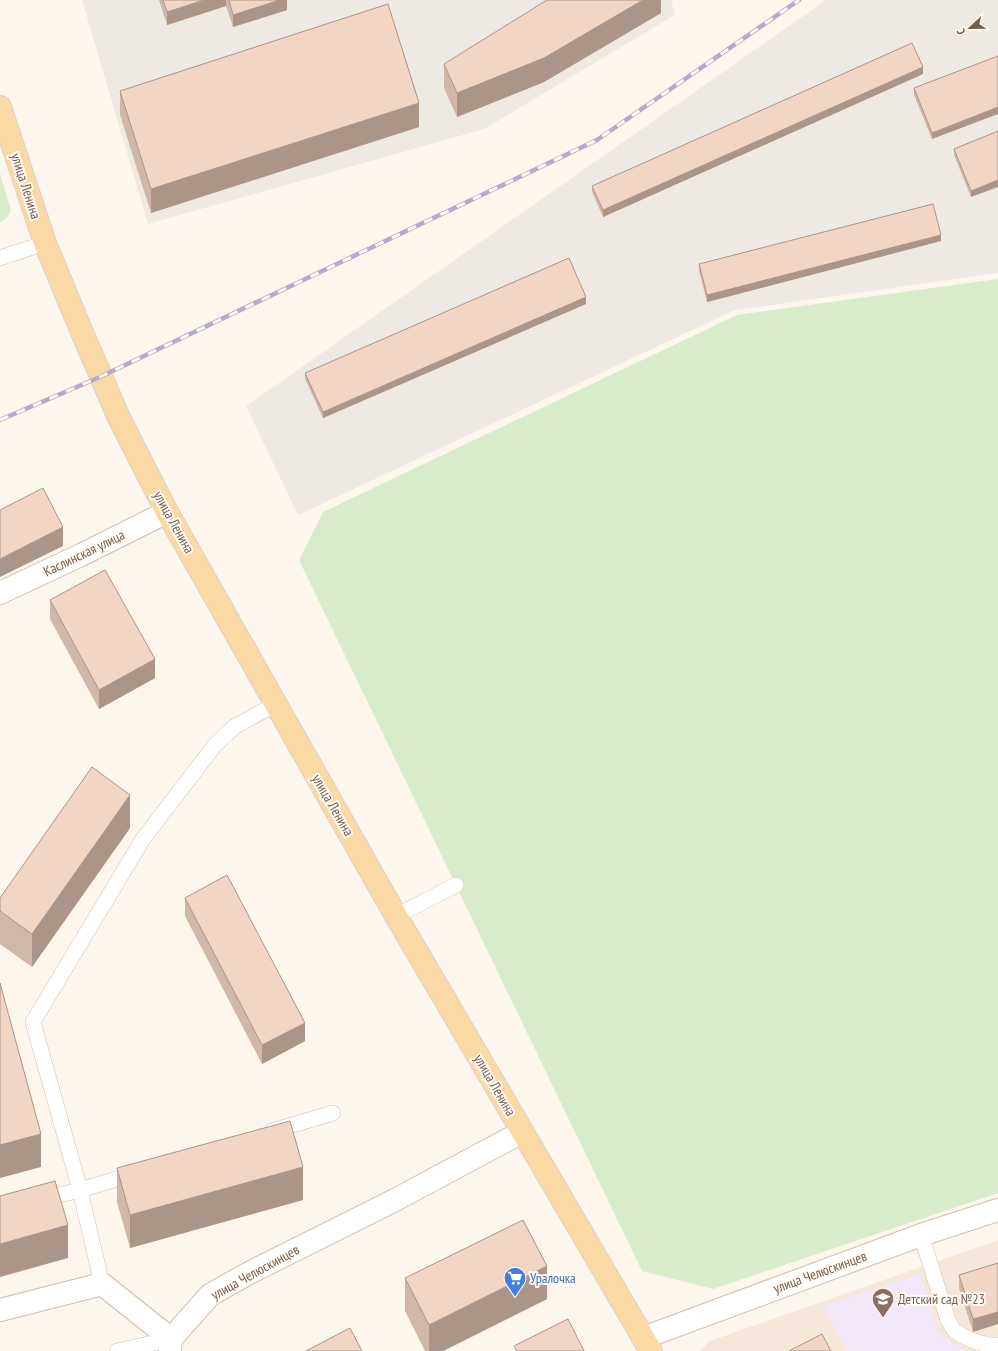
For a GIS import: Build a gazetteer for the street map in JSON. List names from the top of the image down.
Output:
{
  "streets": {
    "main road": ["улица Ленина"],
    "street": ["Каслинская улица", "улица Челюскинцев"]
  },
  "crossings": [
    ["улица Ленина", "Каслинская улица"],
    ["улица Ленина", "улица Челюскинцев"]
  ],
  "places": {
    "supermarket": ["Уралочка"],
    "school or university": ["Детский сад №23"]
  },
  "north": "left"
}
